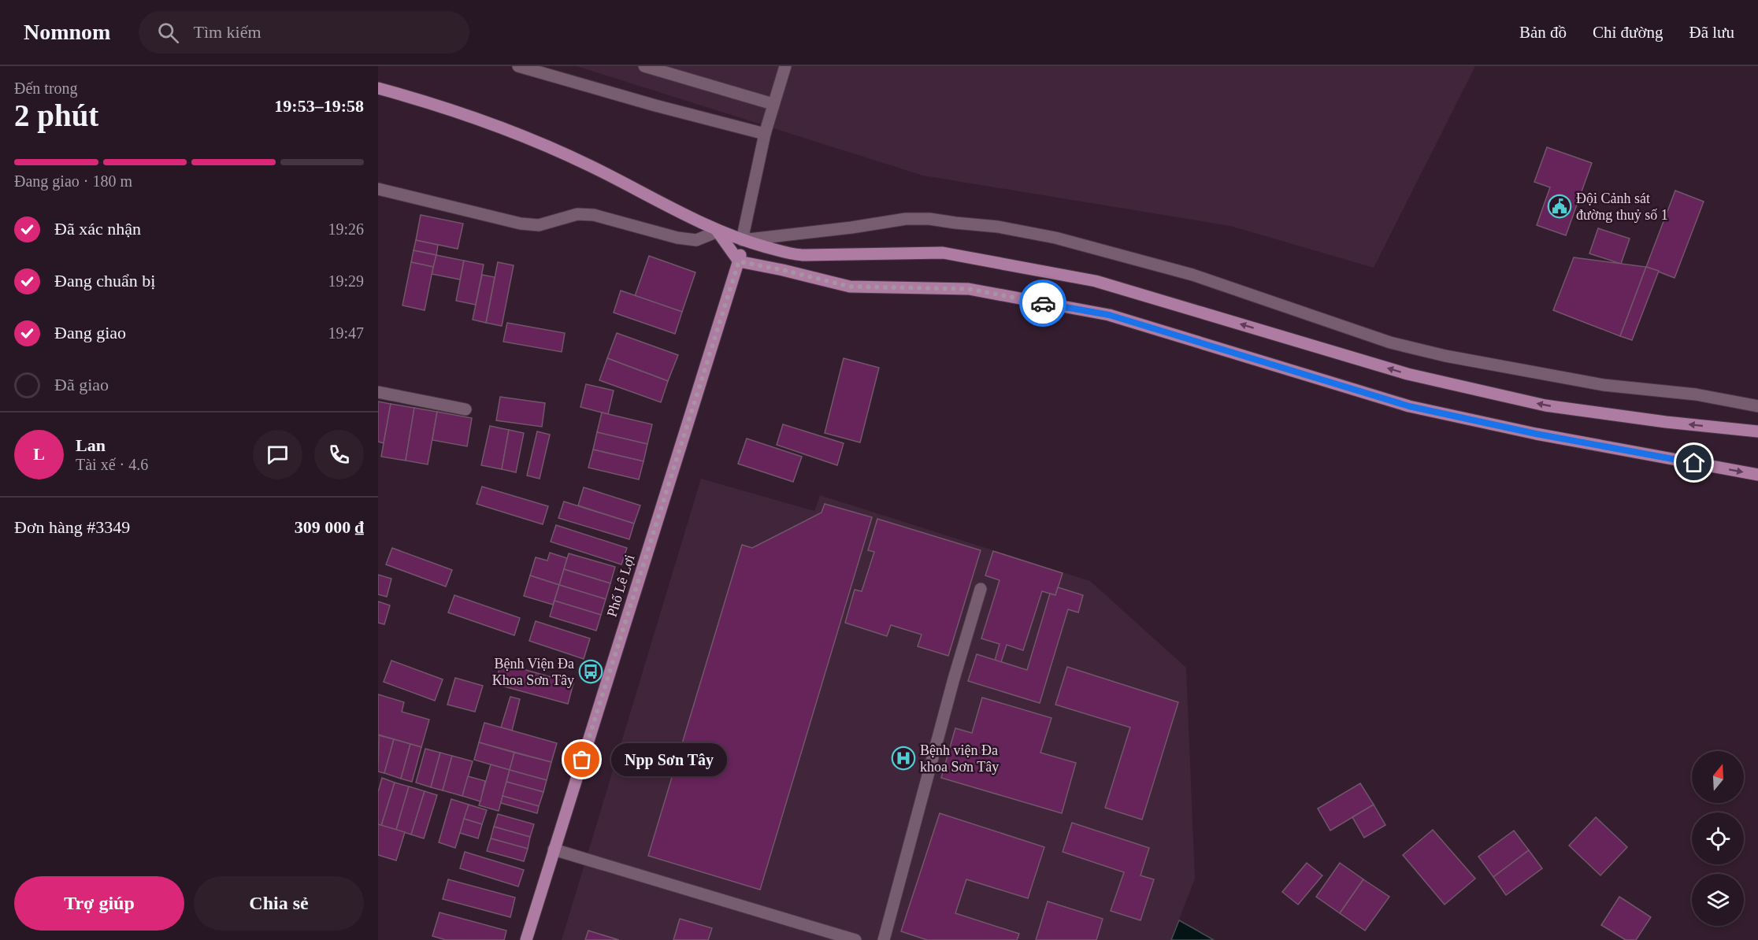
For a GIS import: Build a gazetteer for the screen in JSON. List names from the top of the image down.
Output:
{
  "streets": {
    "main road": ["Phố Lê Lợi"]
  },
  "places": {
    "public building": ["Đội Cảnh sát đường thuỷ số 1"],
    "bus stop": ["Bệnh Viện Đa Khoa Sơn Tây"],
    "hospital": ["Bệnh viện Đa khoa Sơn Tây"],
    "other": ["Npp Sơn Tây"]
  },
  "north": "top",
  "page": {
    "header": "Nomnom",
    "search": "Tìm kiếm",
    "nav": ["Bản đồ", "Chỉ đường", "Đã lưu"],
    "heading": ["2 phút", "Đến trong", "19:53–19:58"],
    "panel": [
      "Lan",
      "Tài xế · 4.6",
      "Đơn hàng #3349",
      "309 000 ₫"
    ],
    "bar": "Đang giao · 180 m",
    "list": [
      ["Đã xác nhận", "19:26"],
      ["Đang chuẩn bị", "19:29"],
      ["Đang giao", "19:47"],
      "Đã giao"
    ],
    "round": "L",
    "bubble": "Npp Sơn Tây",
    "buttons": ["Trợ giúp", "Chia sẻ"]
  }
}
